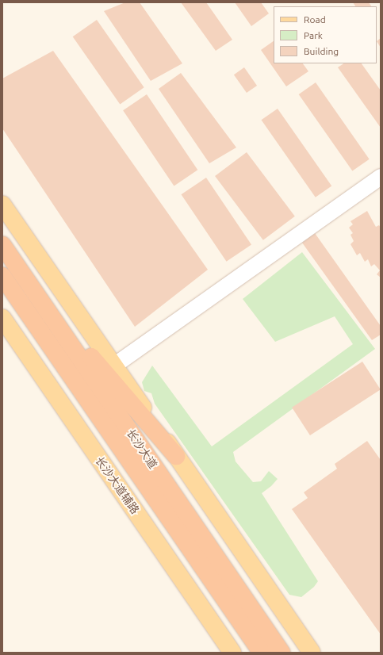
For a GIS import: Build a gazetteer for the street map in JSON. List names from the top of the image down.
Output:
{
  "streets": {
    "highway": ["长沙大道"],
    "main road": ["长沙大道辅路"]
  },
  "legend": ["Road", "Park", "Building"]
}
